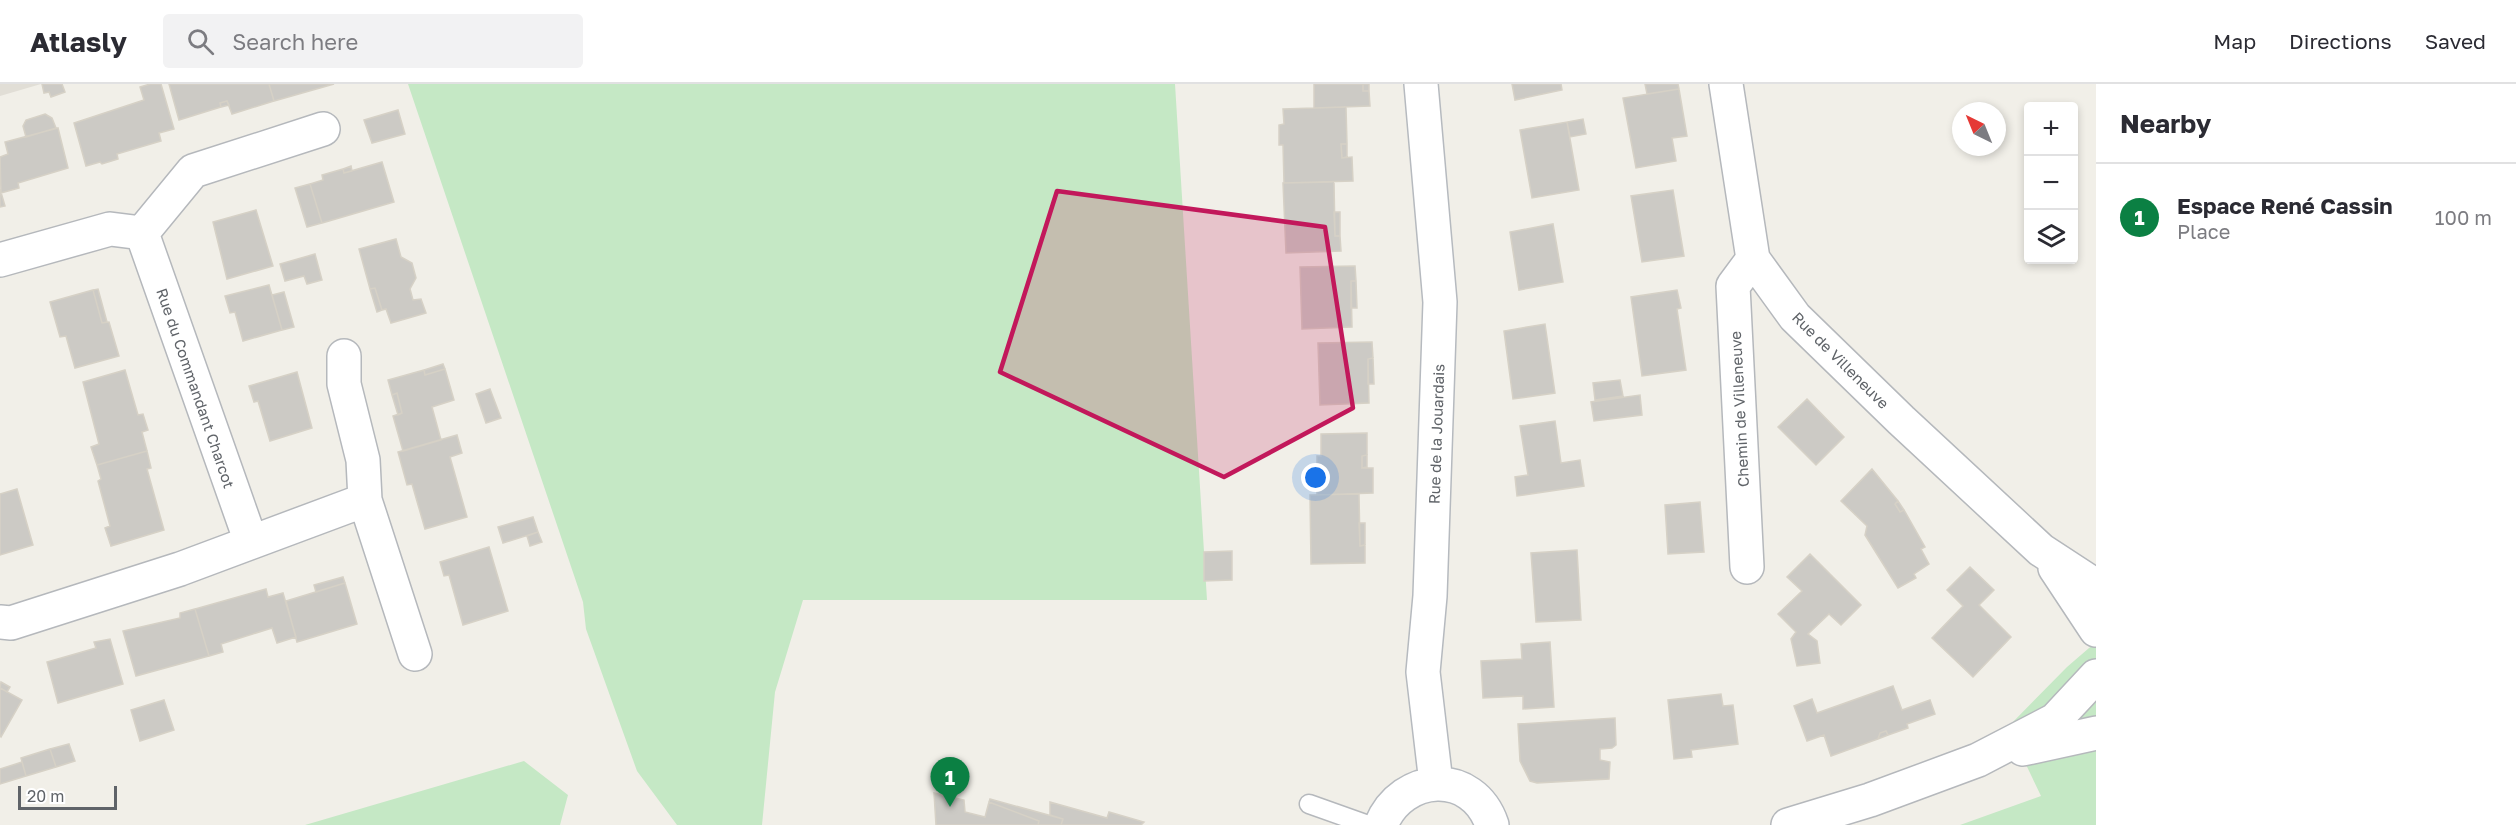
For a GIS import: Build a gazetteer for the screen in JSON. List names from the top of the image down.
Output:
{
  "streets": {
    "street": [
      "Rue de Villeneuve",
      "Rue du Commandant Charcot",
      "Chemin de Villeneuve",
      "Rue de la Jouardais"
    ]
  },
  "crossings": [
    ["Rue de Villeneuve", "Chemin de Villeneuve"]
  ],
  "scale_bar": "20 m",
  "north": "top left",
  "page": {
    "header": "Atlasly",
    "search": "Search here",
    "nav": ["Map", "Directions", "Saved"],
    "heading": "Nearby",
    "map_buttons": ["+", "−"],
    "list": [
      {
        "mark": "1",
        "name": "Espace René Cassin",
        "note": "Place",
        "value": "100 m"
      }
    ],
    "pins": "1",
    "scale": "20 m"
  }
}
